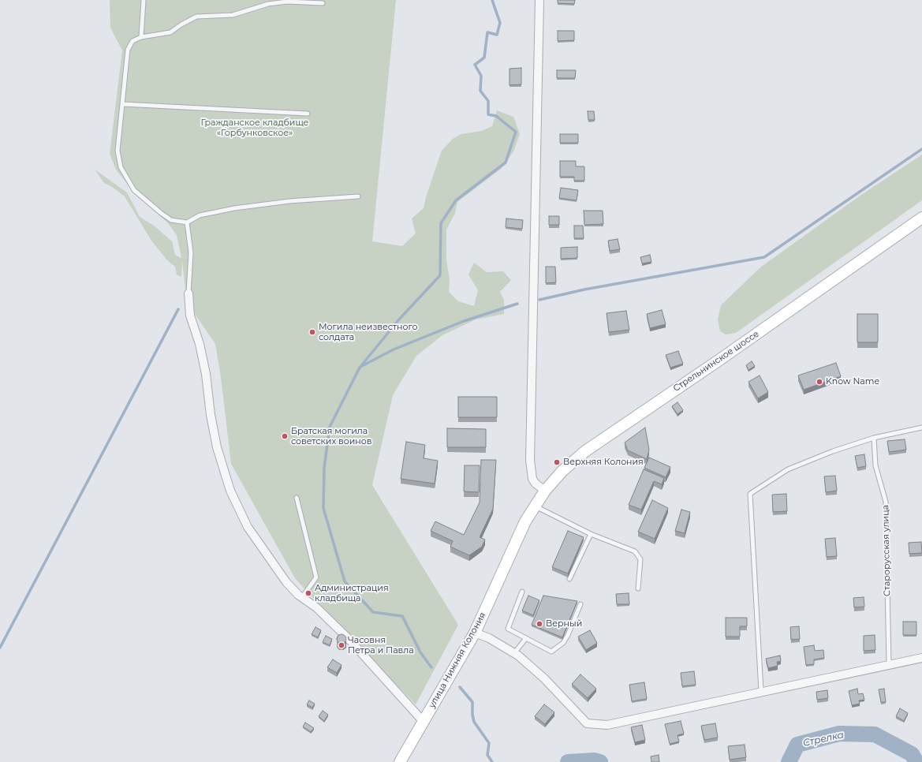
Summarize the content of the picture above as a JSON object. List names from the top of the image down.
{
  "streets": {
    "main road": ["Стрельнинское шоссе", "улица Нижняя Колония"],
    "lane": ["Старорусская улица"]
  },
  "crossings": [
    ["Стрельнинское шоссе", "улица Нижняя Колония"]
  ],
  "water": ["Стрелка"],
  "parks": ["Гражданское кладбище «Горбунковское»"],
  "places": [
    "Могила неизвестного солдата",
    "Know Name",
    "Братская могила советских воинов",
    "Верхняя Колония",
    "Администрация кладбища",
    "Верный",
    "Часовня Петра и Павла"
  ]
}
